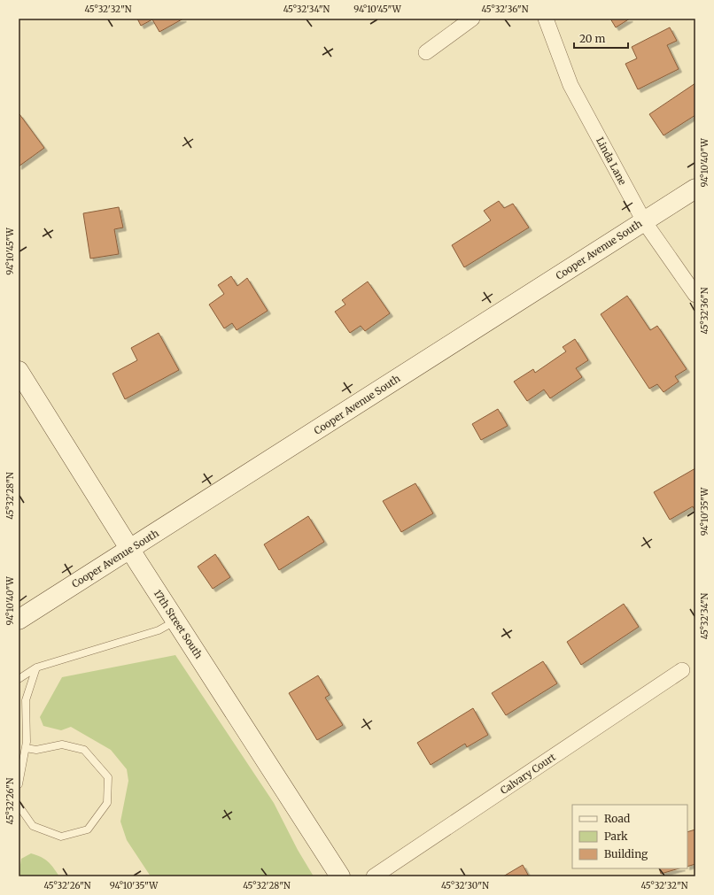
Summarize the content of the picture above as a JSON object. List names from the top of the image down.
{
  "streets": {
    "street": [
      "Linda Lane",
      "Cooper Avenue South",
      "17th Street South",
      "Calvary Court"
    ]
  },
  "crossings": [
    ["Linda Lane", "Cooper Avenue South"],
    ["Cooper Avenue South", "17th Street South"]
  ],
  "legend": ["Road", "Park", "Building"],
  "scale_bar": "20 m",
  "coordinates": [
    "45°32'32\"N",
    "45°32'34\"N",
    "94°10'45\"W",
    "45°32'36\"N",
    "94°10'40\"W",
    "45°32'28\"N",
    "94°10'35\"W",
    "45°32'26\"N",
    "45°32'30\"N"
  ]
}
